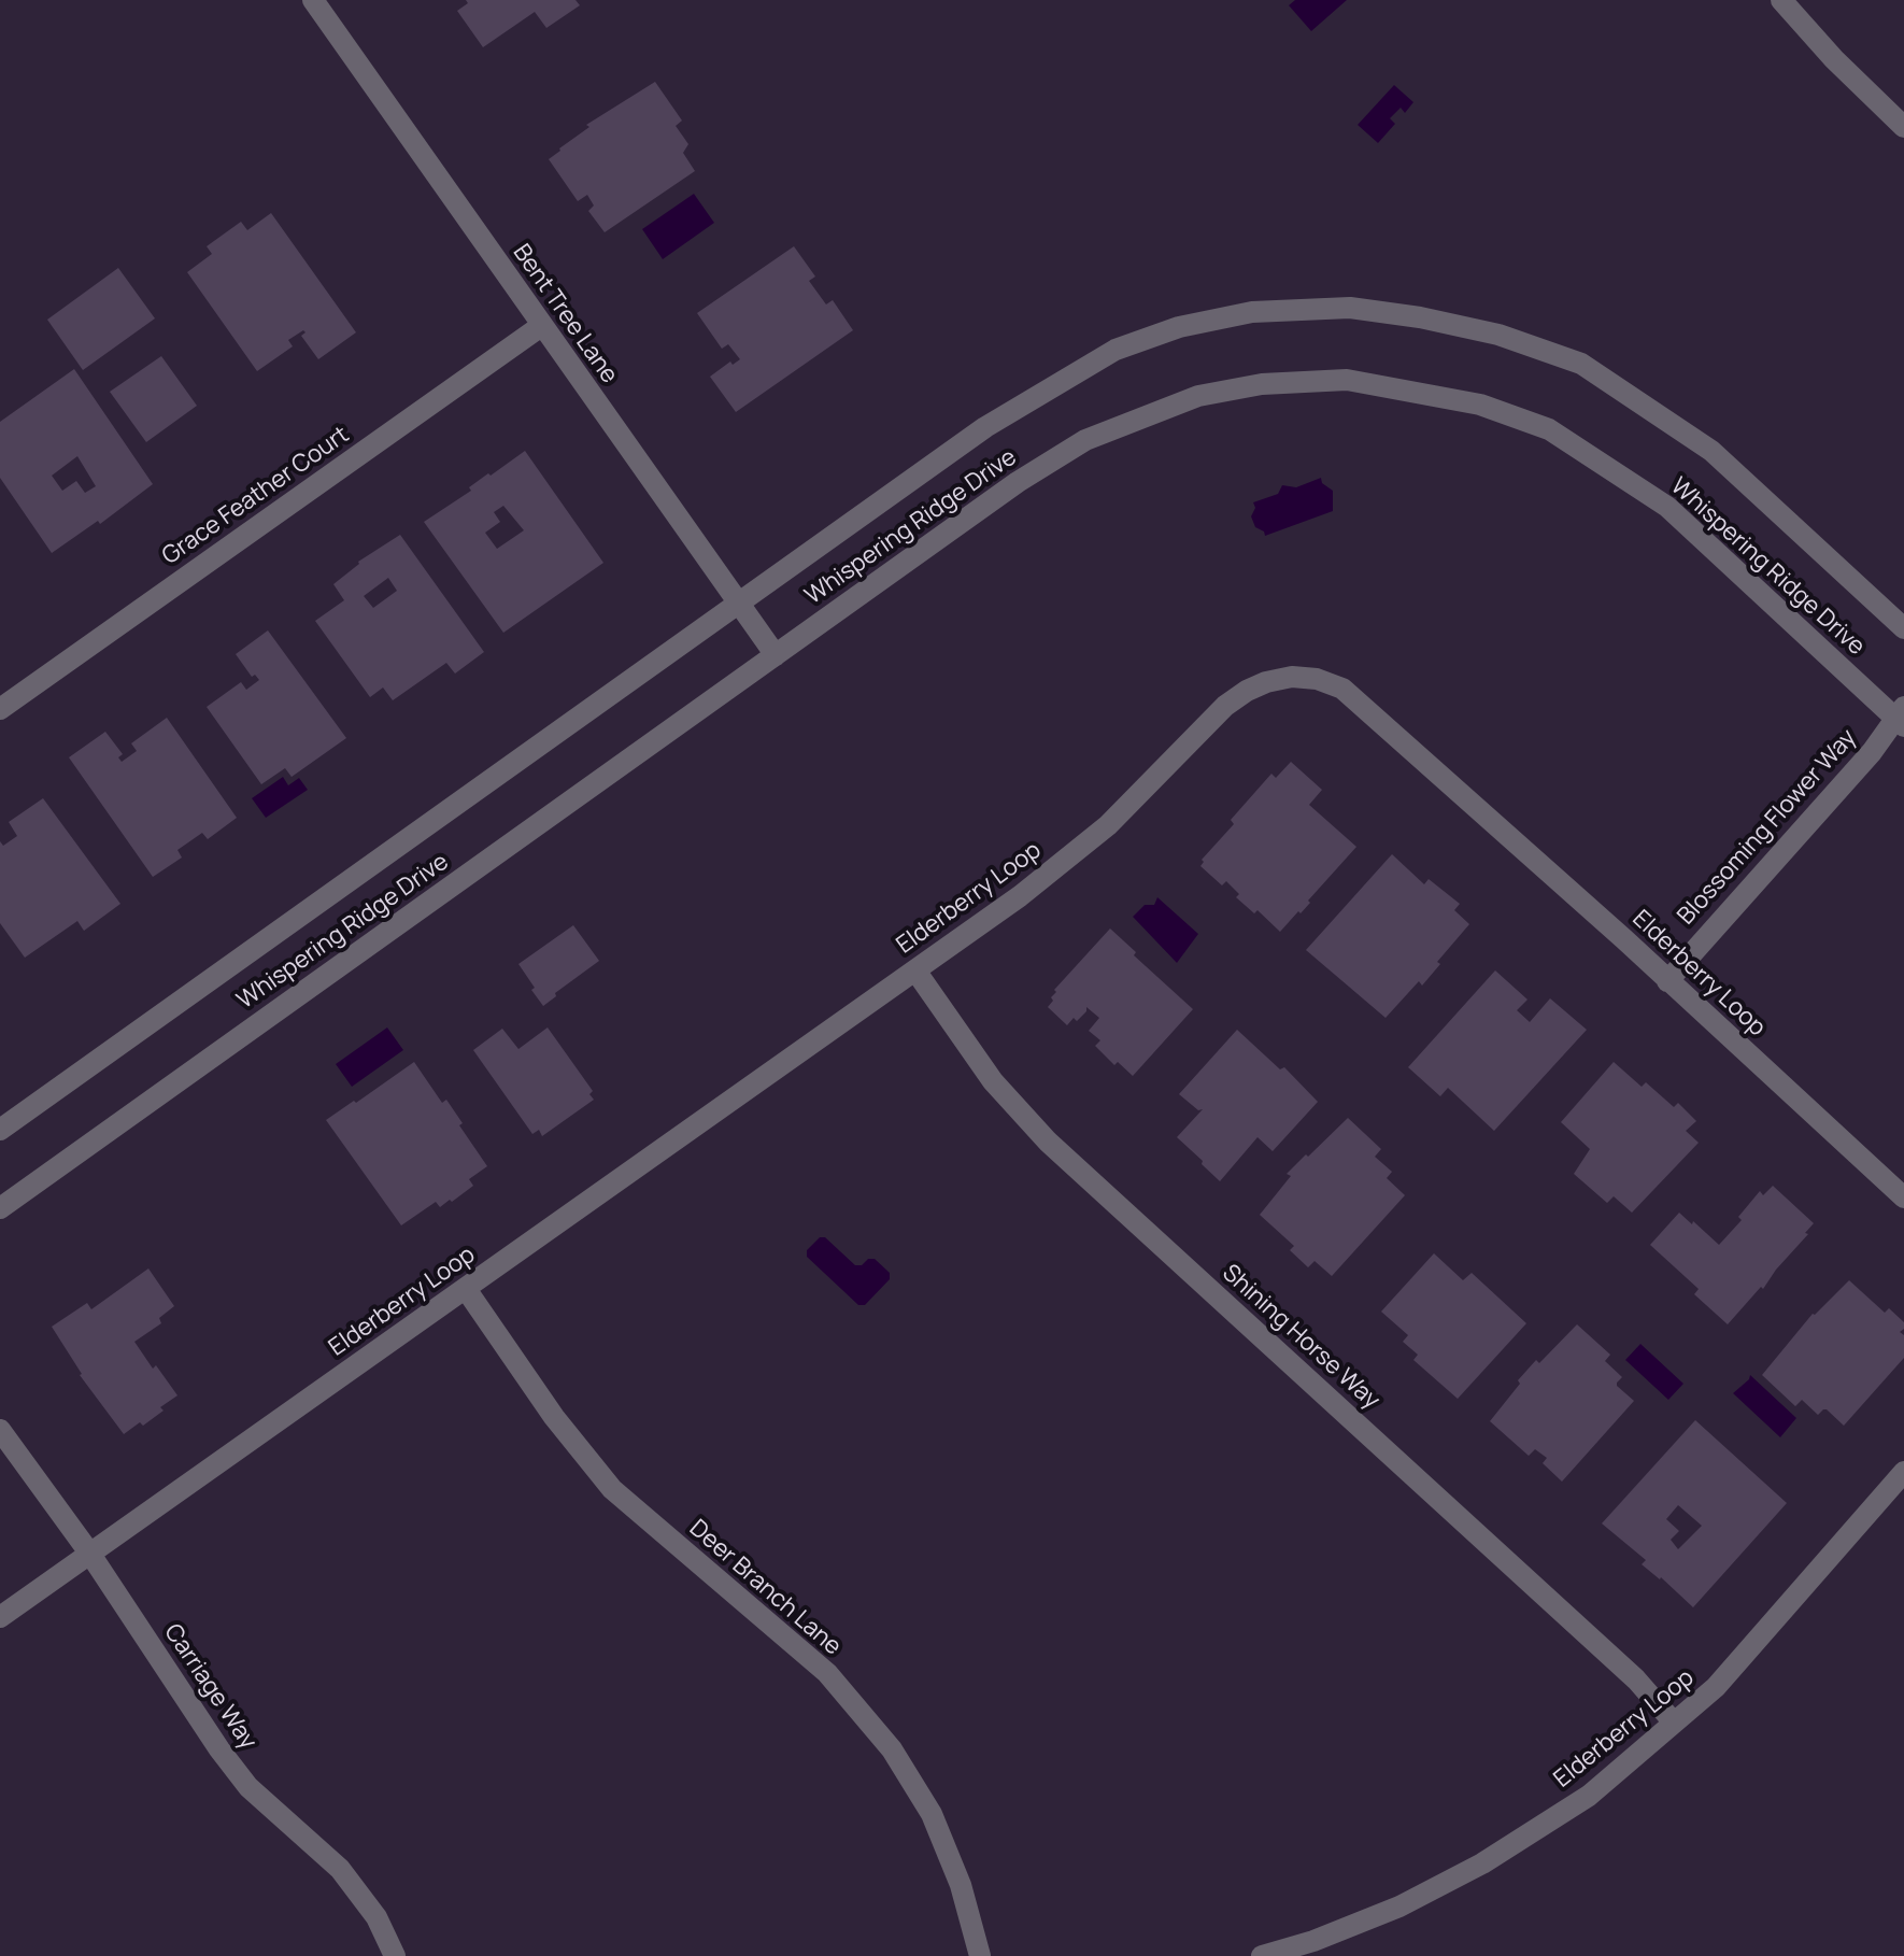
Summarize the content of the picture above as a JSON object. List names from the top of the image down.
{
  "streets": {
    "street": [
      "Bent Tree Lane",
      "Grace Feather Court",
      "Whispering Ridge Drive",
      "Blossoming Flower Way",
      "Elderberry Loop",
      "Shining Horse Way",
      "Deer Branch Lane",
      "Carriage Way"
    ]
  },
  "crossings": [
    ["Bent Tree Lane", "Grace Feather Court"],
    ["Bent Tree Lane", "Whispering Ridge Drive"],
    ["Whispering Ridge Drive", "Blossoming Flower Way"],
    ["Blossoming Flower Way", "Elderberry Loop"],
    ["Elderberry Loop", "Shining Horse Way"],
    ["Elderberry Loop", "Deer Branch Lane"],
    ["Elderberry Loop", "Carriage Way"]
  ]
}
